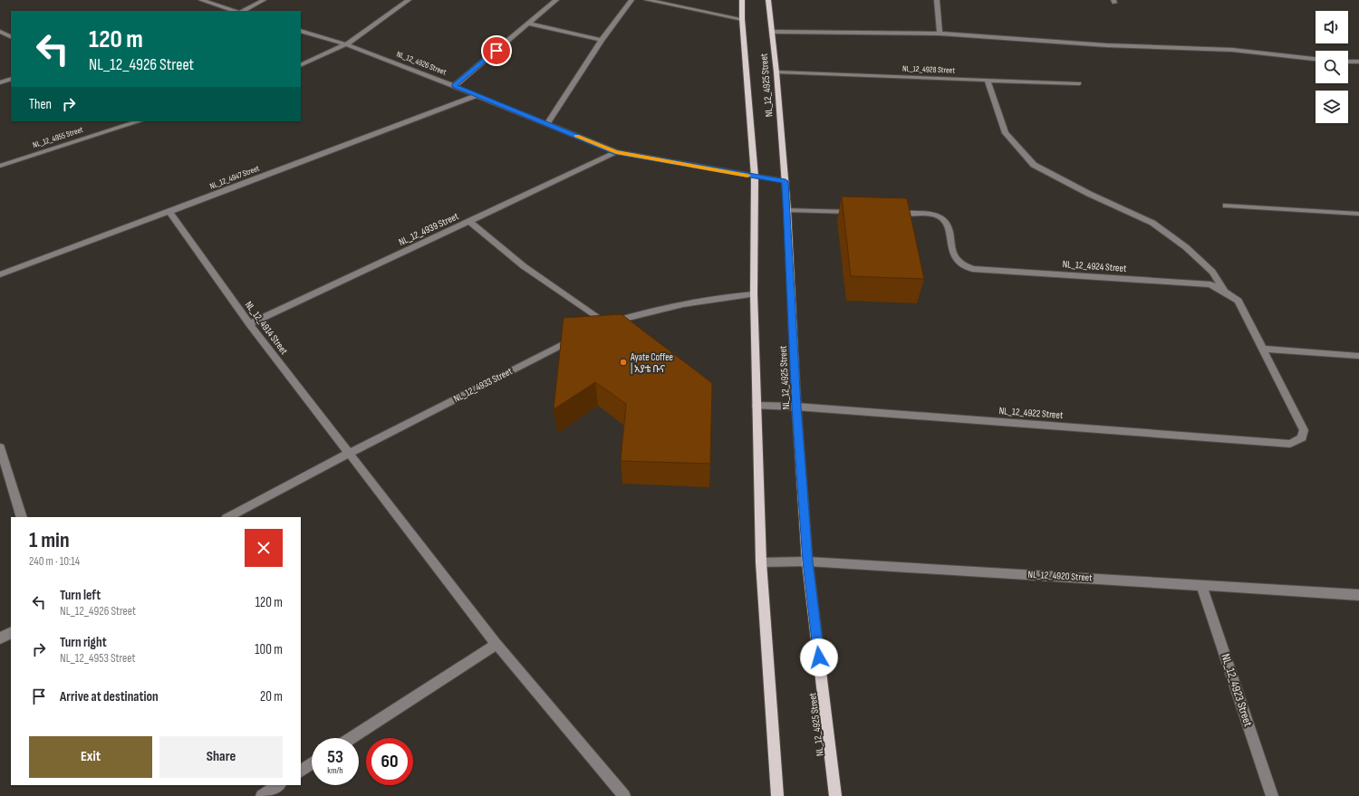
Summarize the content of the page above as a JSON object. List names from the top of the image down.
{
  "streets": {
    "main road": ["NL_12_4925 Street"],
    "street": [
      "NL_12_4926 Street",
      "NL_12_4928 Street",
      "NL_12_4955 Street",
      "NL_12_4947 Street",
      "NL_12_4939 Street",
      "NL_12_4924 Street",
      "NL_12_4914 Street",
      "NL_12_4933 Street",
      "NL_12_4922 Street",
      "NL_12_4920 Street",
      "NL_12_4923 Street"
    ]
  },
  "crossings": [
    ["NL_12_4926 Street", "NL_12_4925 Street"],
    ["NL_12_4926 Street", "NL_12_4947 Street"],
    ["NL_12_4926 Street", "NL_12_4939 Street"],
    ["NL_12_4928 Street", "NL_12_4925 Street"],
    ["NL_12_4925 Street", "NL_12_4922 Street"],
    ["NL_12_4925 Street", "NL_12_4920 Street"],
    ["NL_12_4947 Street", "NL_12_4914 Street"],
    ["NL_12_4939 Street", "NL_12_4914 Street"],
    ["NL_12_4914 Street", "NL_12_4933 Street"],
    ["NL_12_4920 Street", "NL_12_4923 Street"]
  ],
  "places": ["Ayate Coffee | አያቴ ቡና"],
  "page": {
    "turn": ["120 m", "NL_12_4926 Street"],
    "then": "Then",
    "heading": ["1 min", "240 m · 10:14"],
    "list": [
      {
        "name": "Turn left",
        "note": "NL_12_4926 Street",
        "value": "120 m"
      },
      {
        "name": "Turn right",
        "note": "NL_12_4953 Street",
        "value": "100 m"
      },
      {
        "name": "Arrive at destination",
        "value": "20 m"
      }
    ],
    "buttons": ["Exit", "Share"],
    "speed": "53 km/h",
    "limit": "60"
  }
}
